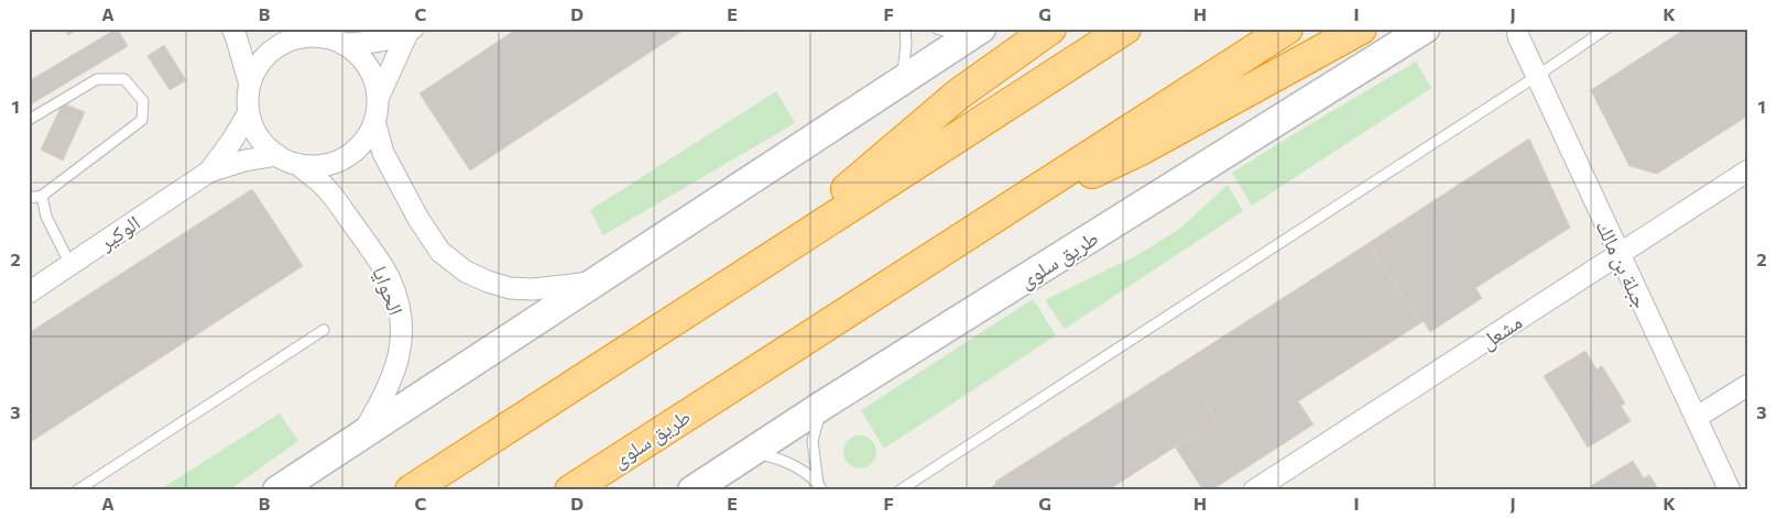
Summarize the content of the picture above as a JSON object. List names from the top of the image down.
{
  "streets": {
    "highway": ["طريق سلوى"],
    "street": [
      "الوكير",
      "جبلة بن مالك",
      "الحوايا",
      "مشعل"
    ]
  },
  "crossings": [
    ["الوكير", "الحوايا"],
    ["جبلة بن مالك", "مشعل"]
  ],
  "grid": {
    "columns": [
      "A",
      "B",
      "C",
      "D",
      "E",
      "F",
      "G",
      "H",
      "I",
      "J",
      "K"
    ],
    "rows": ["1", "2", "3"]
  }
}
